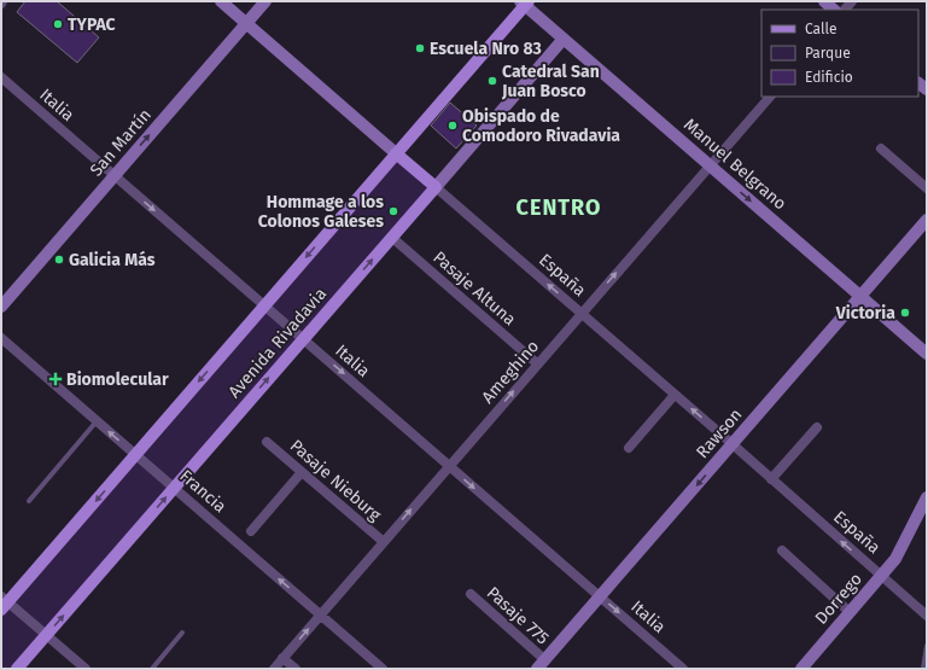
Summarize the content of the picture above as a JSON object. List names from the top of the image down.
{
  "streets": {
    "main road": ["España", "Avenida Rivadavia"],
    "street": [
      "Italia",
      "San Martín",
      "Manuel Belgrano",
      "Pasaje Altuna",
      "Ameghino",
      "Rawson",
      "Pasaje Nieburg",
      "Francia",
      "Dorrego",
      "Pasaje 775"
    ]
  },
  "crossings": [
    ["Italia", "San Martín"],
    ["Italia", "Avenida Rivadavia"],
    ["Italia", "Ameghino"],
    ["Italia", "Rawson"],
    ["San Martín", "España"],
    ["Manuel Belgrano", "Avenida Rivadavia"],
    ["Manuel Belgrano", "Ameghino"],
    ["Manuel Belgrano", "Rawson"],
    ["España", "Avenida Rivadavia"],
    ["España", "Ameghino"],
    ["España", "Rawson"],
    ["España", "Dorrego"],
    ["Pasaje Altuna", "Avenida Rivadavia"],
    ["Pasaje Altuna", "Ameghino"],
    ["Avenida Rivadavia", "Francia"],
    ["Ameghino", "Pasaje Nieburg"],
    ["Ameghino", "Francia"],
    ["Rawson", "Pasaje 775"]
  ],
  "one_way": [
    "Italia",
    "San Martín",
    "Manuel Belgrano",
    "España",
    "Ameghino",
    "Francia"
  ],
  "districts": ["CENTRO"],
  "places": {
    "other": [
      "TYPAC",
      "Escuela Nro 83",
      "Catedral San Juan Bosco",
      "Obispado de Comodoro Rivadavia",
      "Hommage a los Colonos Galeses",
      "Galicia Más",
      "Victoria"
    ],
    "health": ["Biomolecular"]
  },
  "legend": ["Calle", "Parque", "Edificio"]
}
